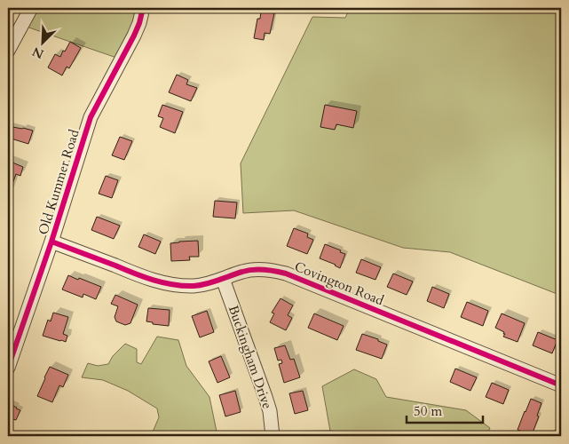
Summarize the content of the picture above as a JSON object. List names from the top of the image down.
{
  "streets": {
    "street": ["Old Kummer Road", "Covington Road", "Buckingham Drive"]
  },
  "crossings": [
    ["Old Kummer Road", "Covington Road"],
    ["Covington Road", "Buckingham Drive"]
  ],
  "scale_bar": "50 m",
  "north": "bottom left"
}
